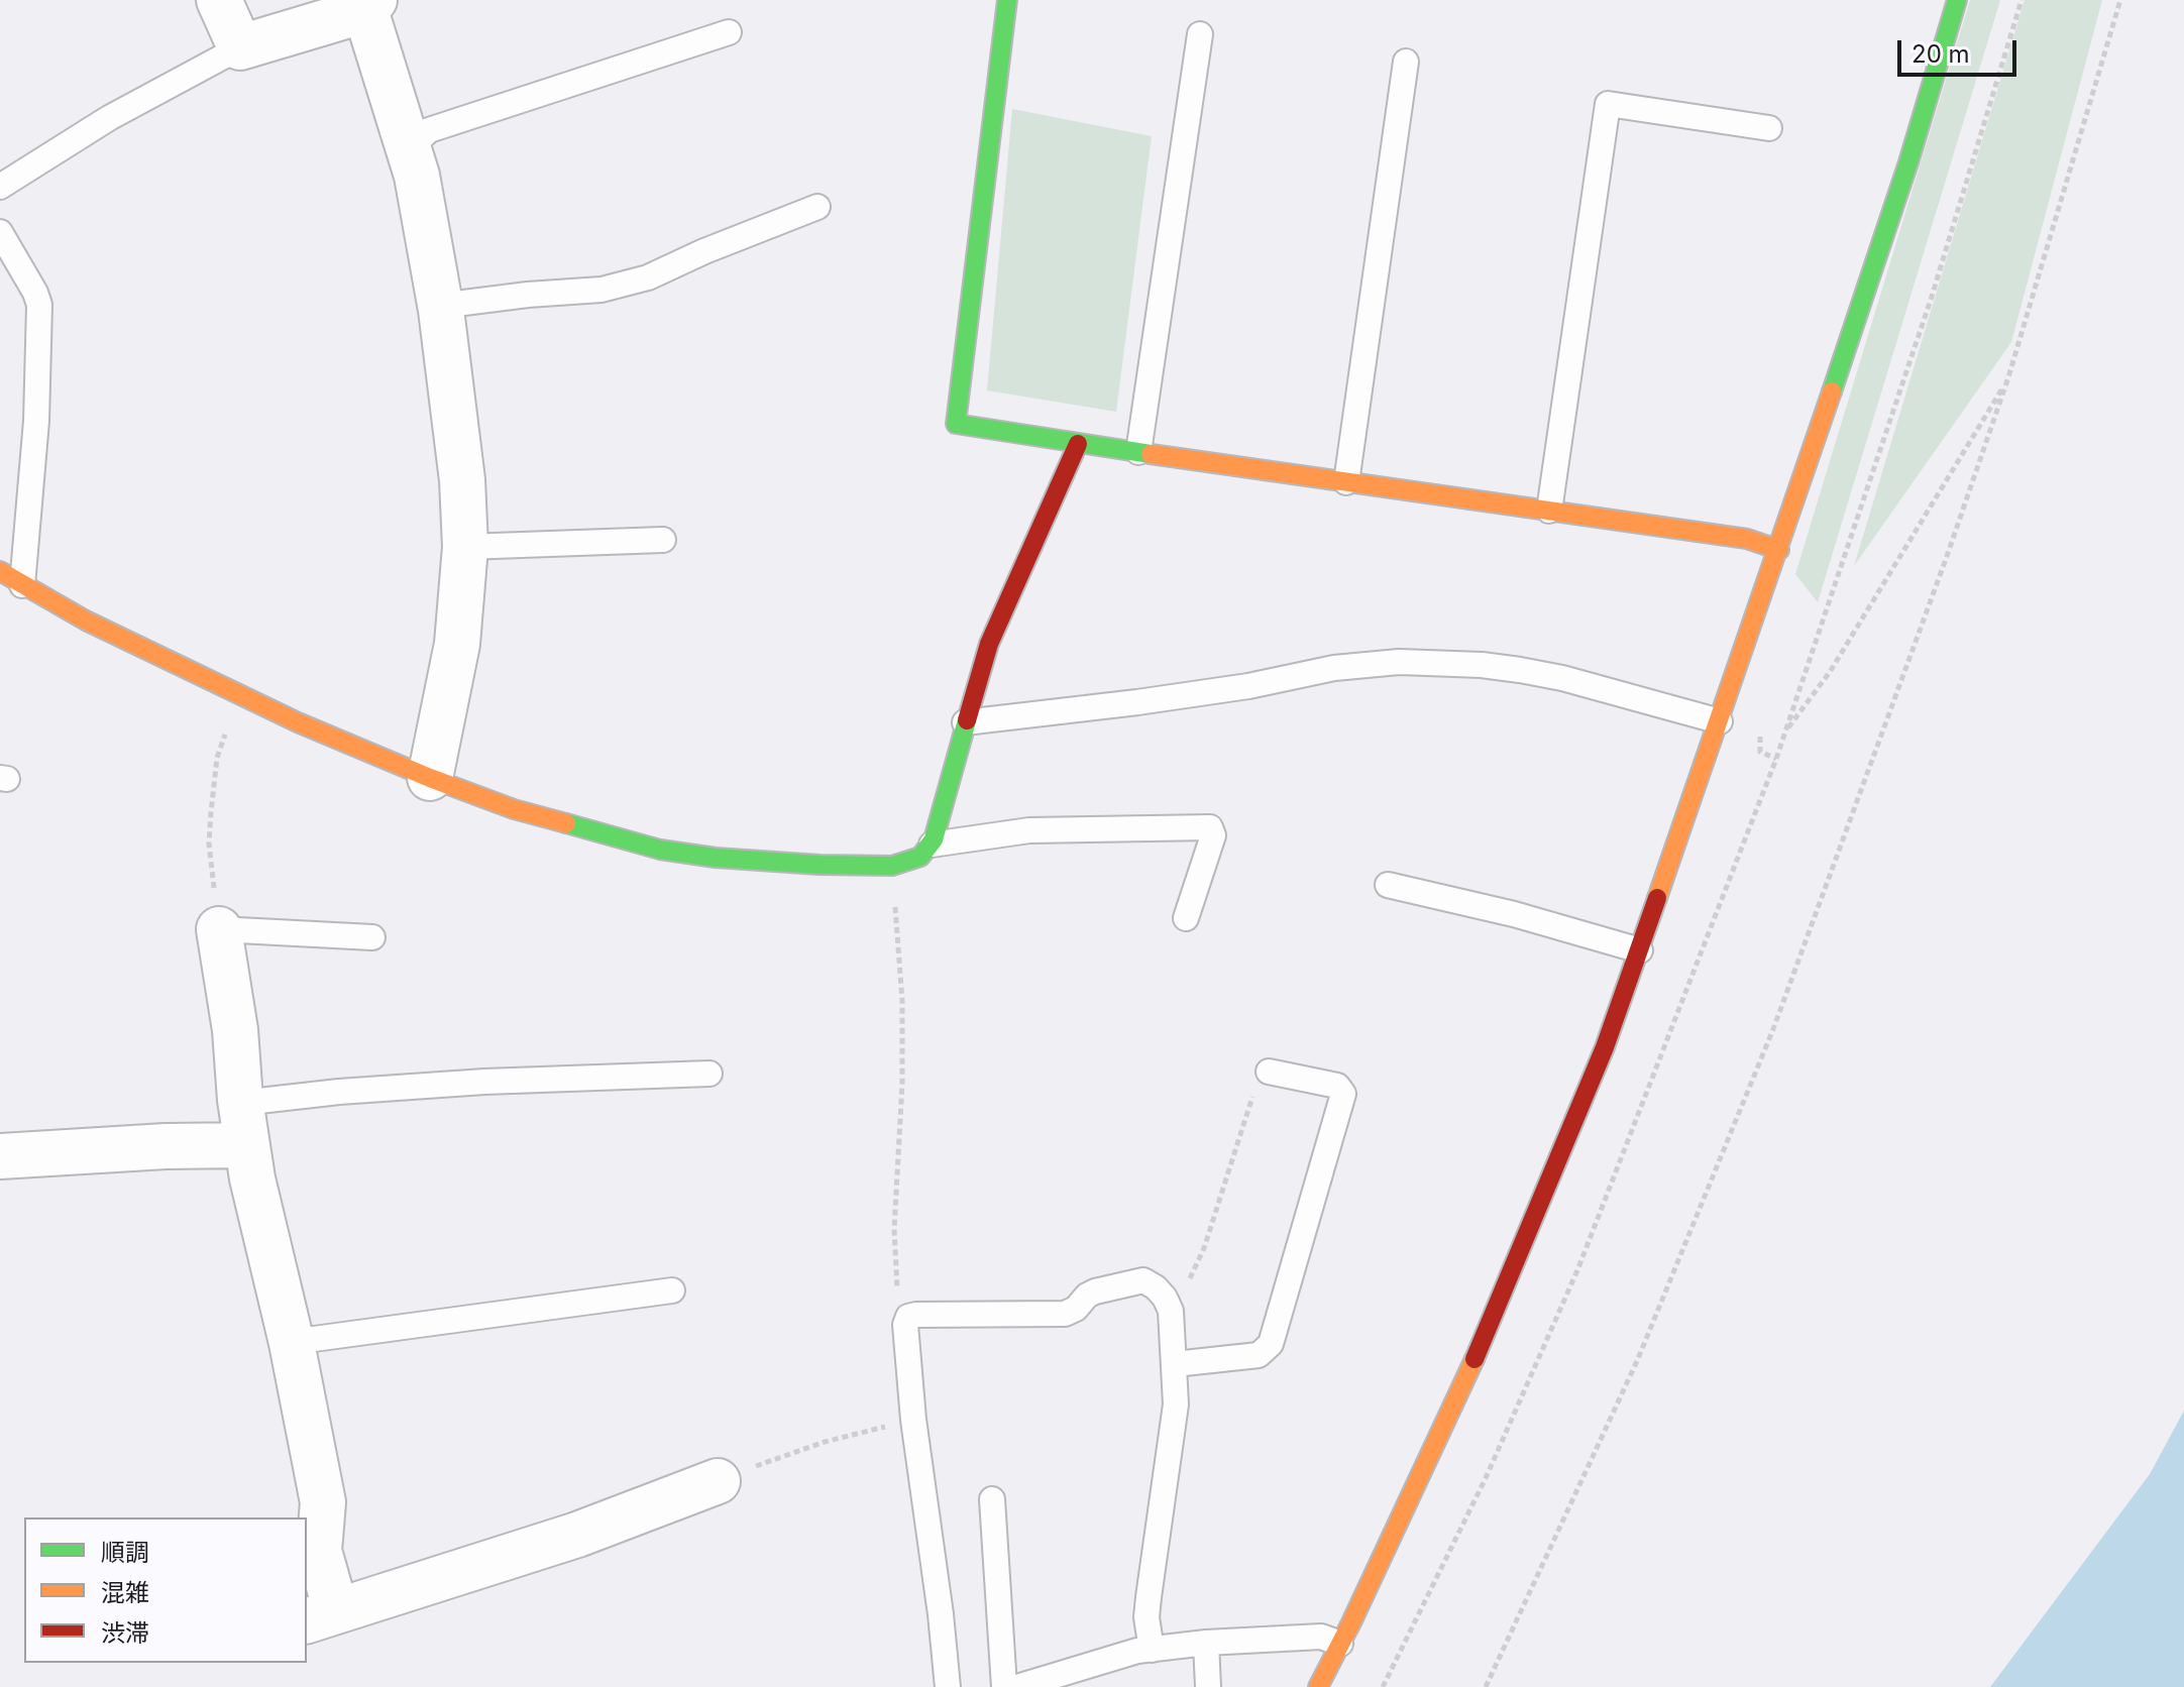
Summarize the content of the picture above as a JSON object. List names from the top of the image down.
{
  "legend": ["順調", "混雑", "渋滞"],
  "scale_bar": "20 m"
}
